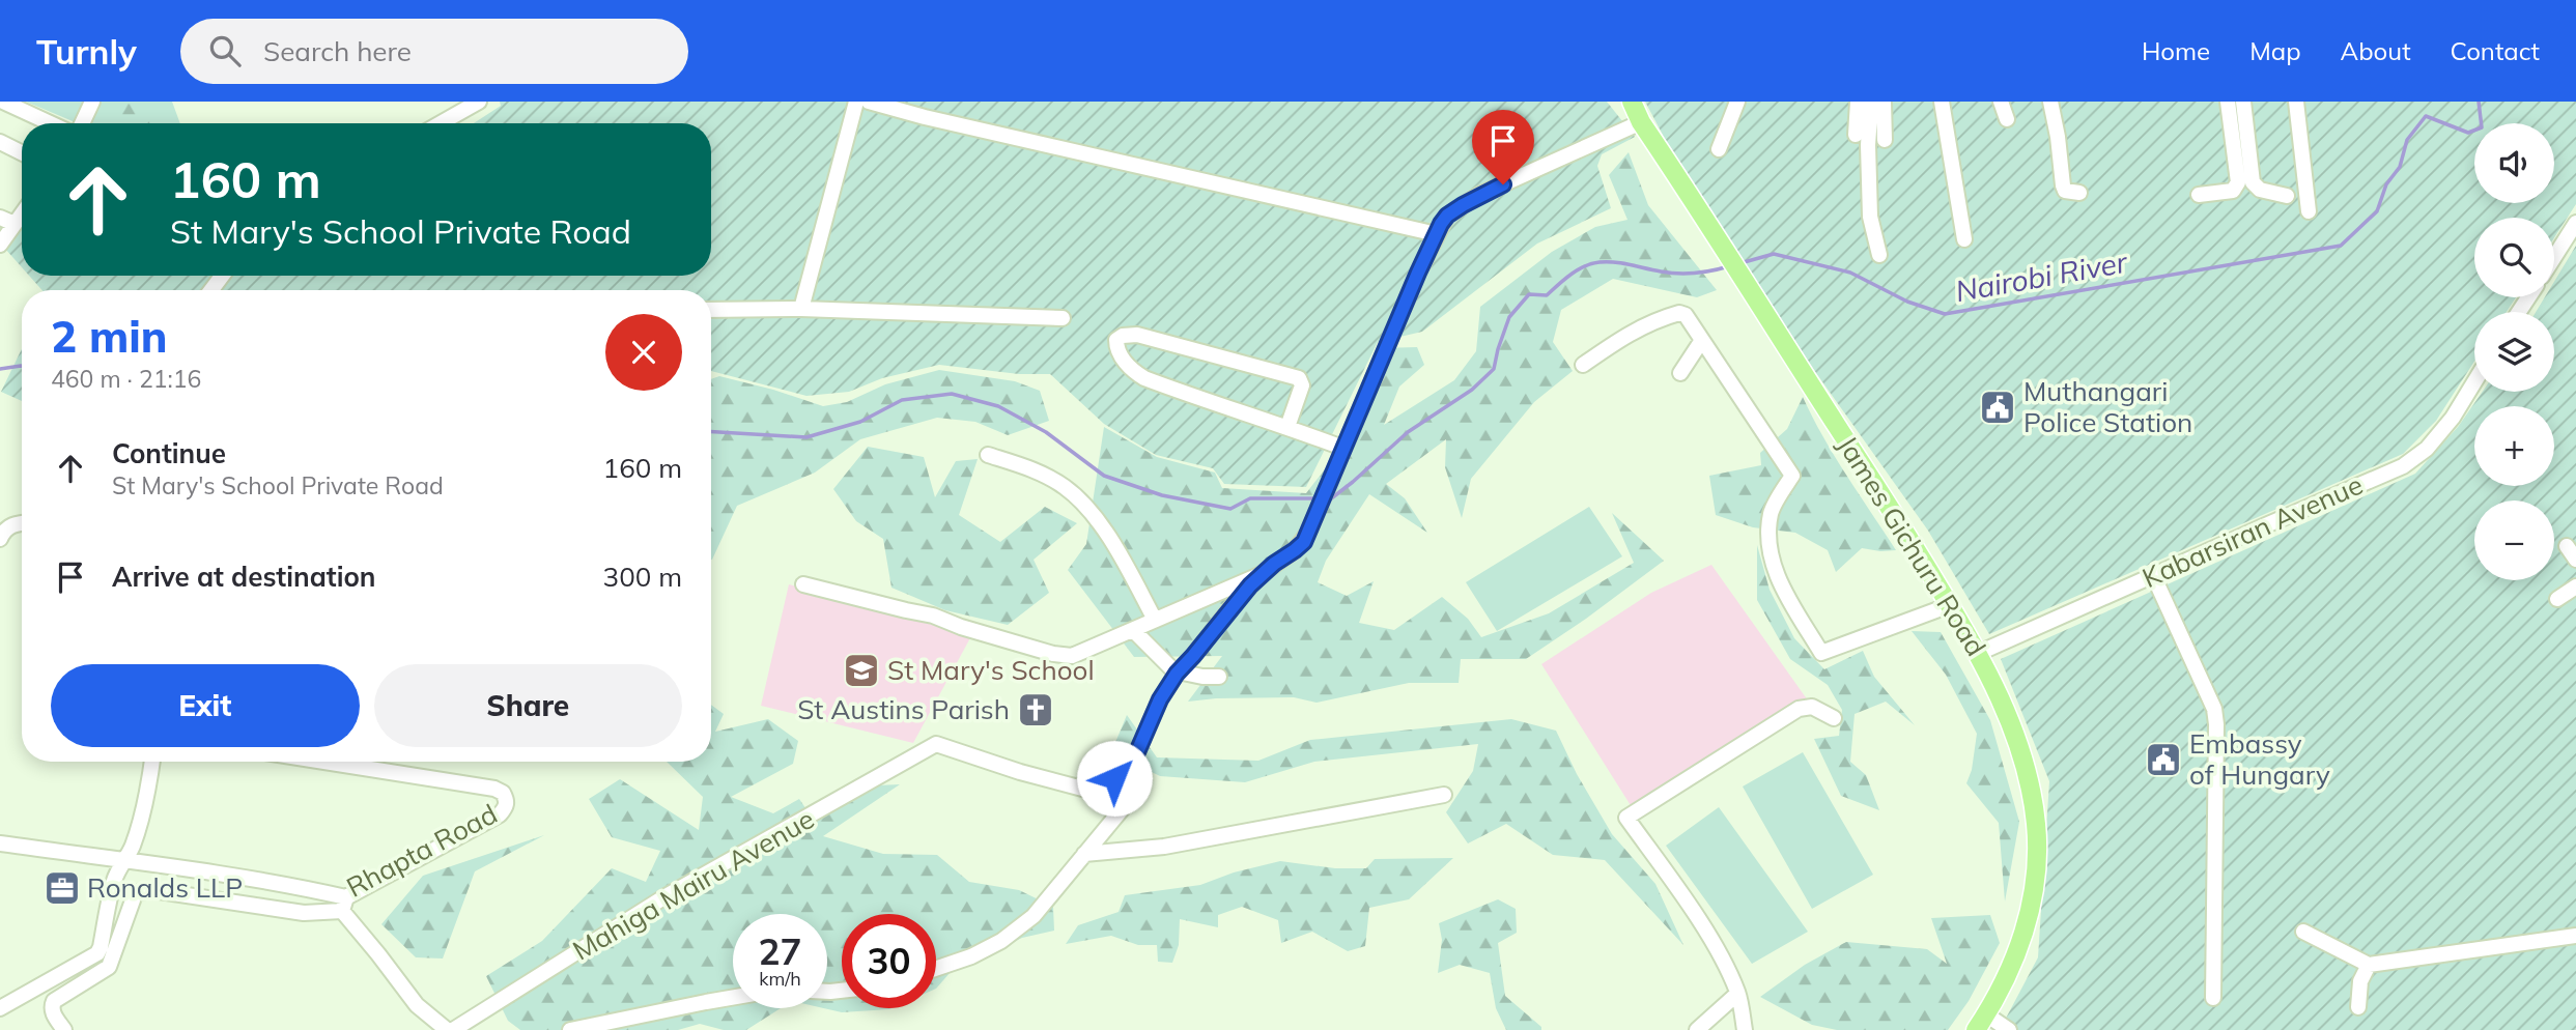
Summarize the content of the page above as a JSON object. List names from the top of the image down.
{
  "streets": {
    "main road": ["James Gichuru Road"],
    "street": ["Kabarsiran Avenue", "Rhapta Road", "Mahiga Mairu Avenue"]
  },
  "crossings": [
    ["Kabarsiran Avenue", "James Gichuru Road"]
  ],
  "water": ["Nairobi River"],
  "places": {
    "public building": ["Muthangari Police Station", "Embassy of Hungary"],
    "school or university": ["St Mary's School"],
    "church": ["St Austins Parish"],
    "office": ["Ronalds LLP"]
  },
  "page": {
    "header": "Turnly",
    "search": "Search here",
    "nav": [
      "Home",
      "Map",
      "About",
      "Contact"
    ],
    "map_buttons": ["+", "−"],
    "turn": ["160 m", "St Mary's School Private Road"],
    "heading": ["2 min", "460 m · 21:16"],
    "list": [
      {
        "name": "Continue",
        "note": "St Mary's School Private Road",
        "value": "160 m"
      },
      {
        "name": "Arrive at destination",
        "value": "300 m"
      }
    ],
    "buttons": ["Exit", "Share"],
    "speed": "27 km/h",
    "limit": "30"
  }
}
